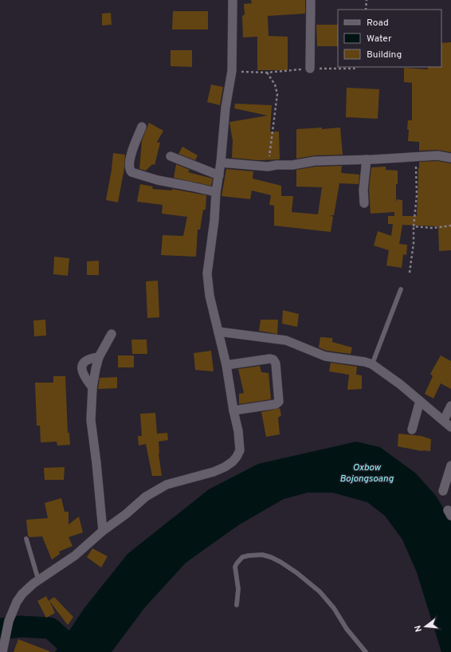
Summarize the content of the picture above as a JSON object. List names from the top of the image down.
{
  "water": ["Oxbow Bojongsoang"],
  "legend": ["Road", "Water", "Building"],
  "north": "left"
}
